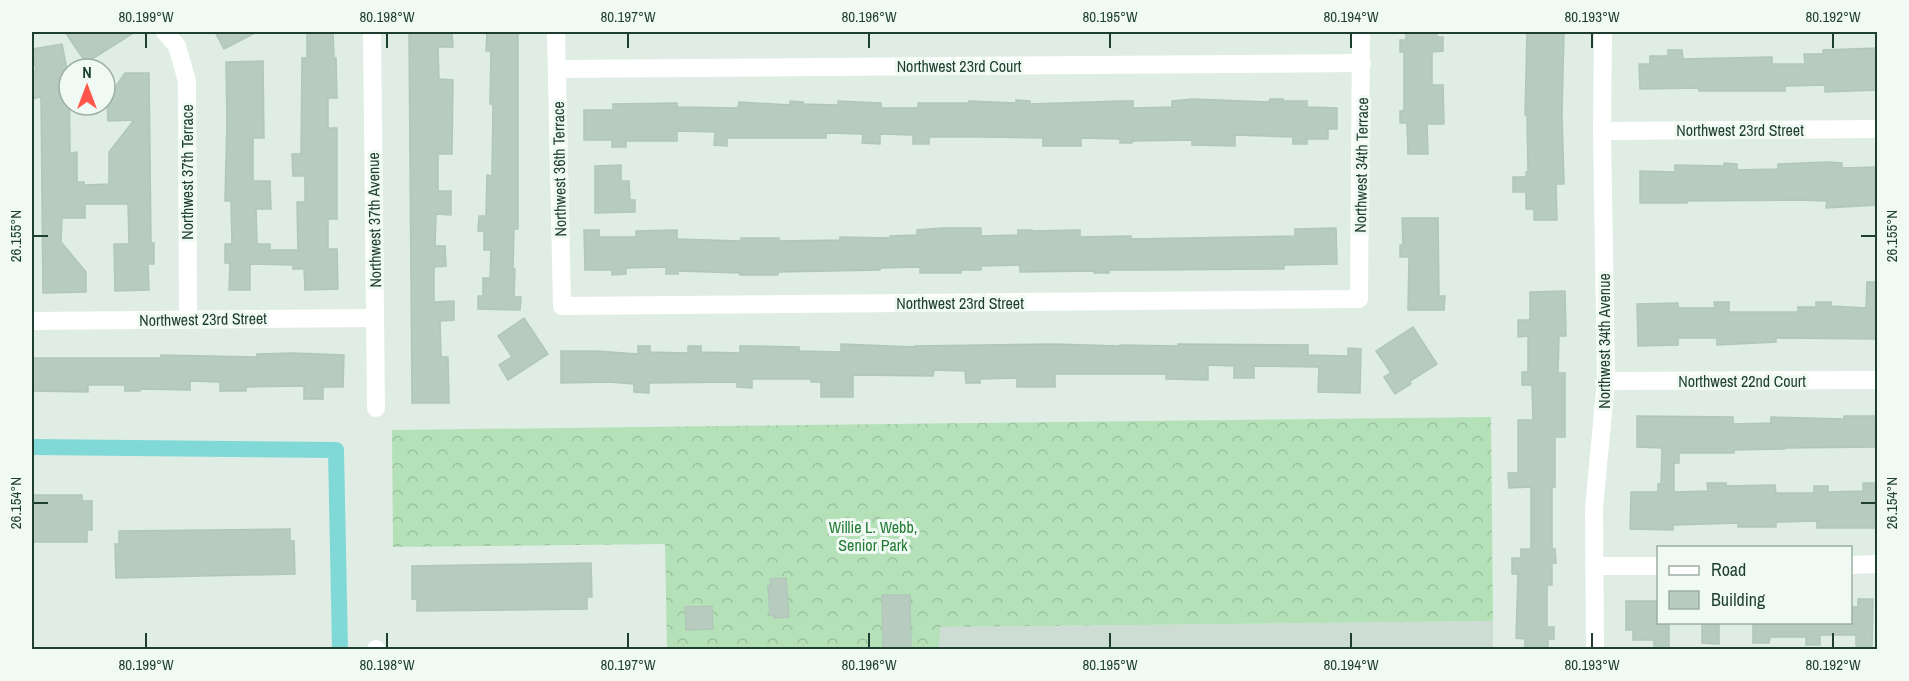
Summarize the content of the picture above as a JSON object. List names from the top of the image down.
{
  "streets": {
    "street": [
      "Northwest 23rd Court",
      "Northwest 23rd Street",
      "Northwest 34th Terrace",
      "Northwest 36th Terrace",
      "Northwest 37th Terrace",
      "Northwest 37th Avenue",
      "Northwest 34th Avenue",
      "Northwest 22nd Court"
    ]
  },
  "crossings": [
    ["Northwest 23rd Court", "Northwest 34th Terrace"],
    ["Northwest 23rd Court", "Northwest 36th Terrace"],
    ["Northwest 23rd Street", "Northwest 34th Terrace"],
    ["Northwest 23rd Street", "Northwest 36th Terrace"],
    ["Northwest 23rd Street", "Northwest 37th Terrace"],
    ["Northwest 23rd Street", "Northwest 37th Avenue"],
    ["Northwest 23rd Street", "Northwest 34th Avenue"],
    ["Northwest 34th Avenue", "Northwest 22nd Court"]
  ],
  "parks": ["Willie L. Webb, Senior Park"],
  "legend": ["Road", "Building"],
  "north": "top",
  "coordinates": [
    "80.199°W",
    "80.198°W",
    "80.197°W",
    "80.196°W",
    "80.195°W",
    "80.194°W",
    "80.193°W",
    "80.192°W",
    "26.155°N",
    "26.154°N"
  ]
}
